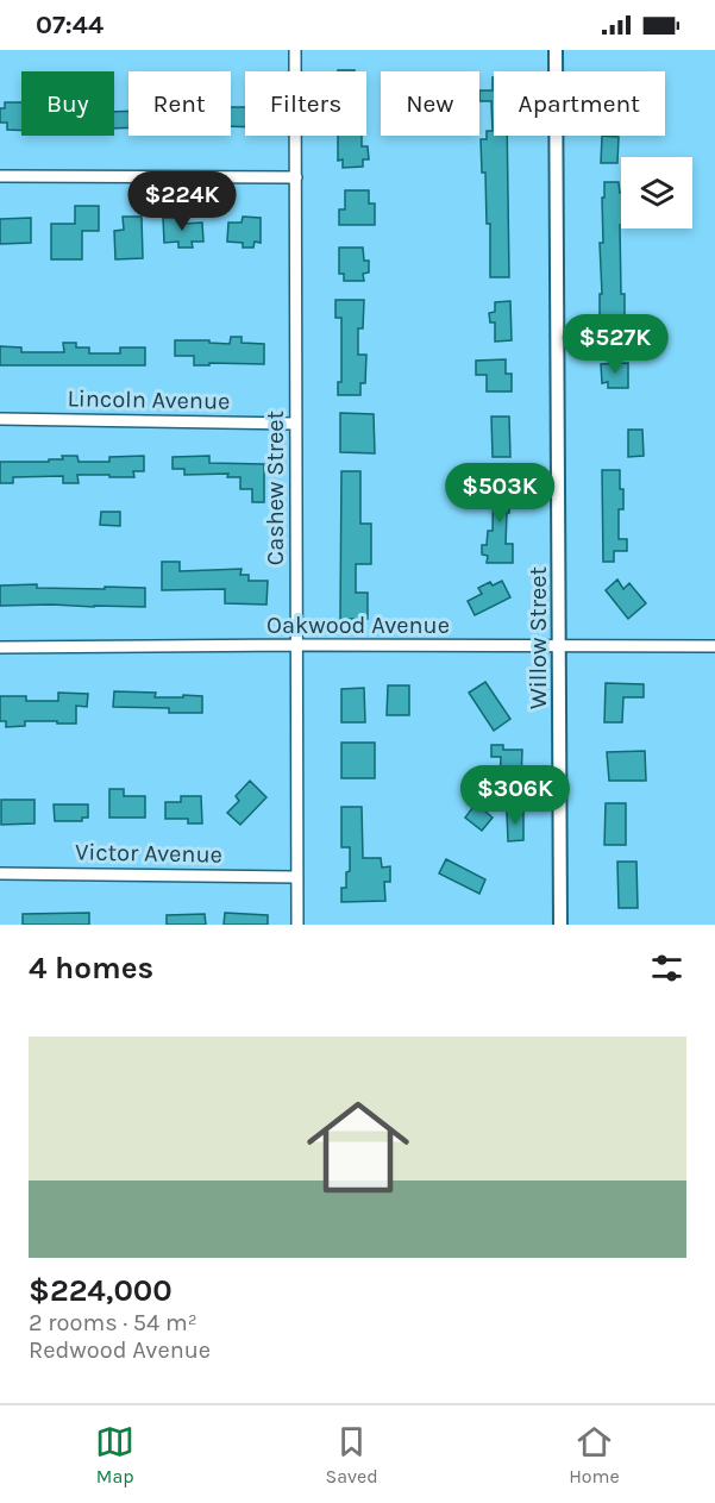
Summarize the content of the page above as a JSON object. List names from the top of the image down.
{
  "streets": {
    "street": [
      "Lincoln Avenue",
      "Cashew Street",
      "Oakwood Avenue",
      "Willow Street",
      "Victor Avenue"
    ]
  },
  "crossings": [
    ["Lincoln Avenue", "Cashew Street"],
    ["Cashew Street", "Oakwood Avenue"],
    ["Cashew Street", "Victor Avenue"],
    ["Oakwood Avenue", "Willow Street"]
  ],
  "page": {
    "status": "07:44",
    "chip": [
      "Buy",
      "Rent",
      "Filters",
      "New",
      "Apartment"
    ],
    "price": [
      "$224K",
      "$527K",
      "$503K",
      "$306K"
    ],
    "heading": "4 homes",
    "list": [
      {
        "name": "$224,000",
        "note": "2 rooms · 54 m² · Redwood Avenue"
      }
    ],
    "tabs": ["Map", "Saved", "Home"]
  }
}
